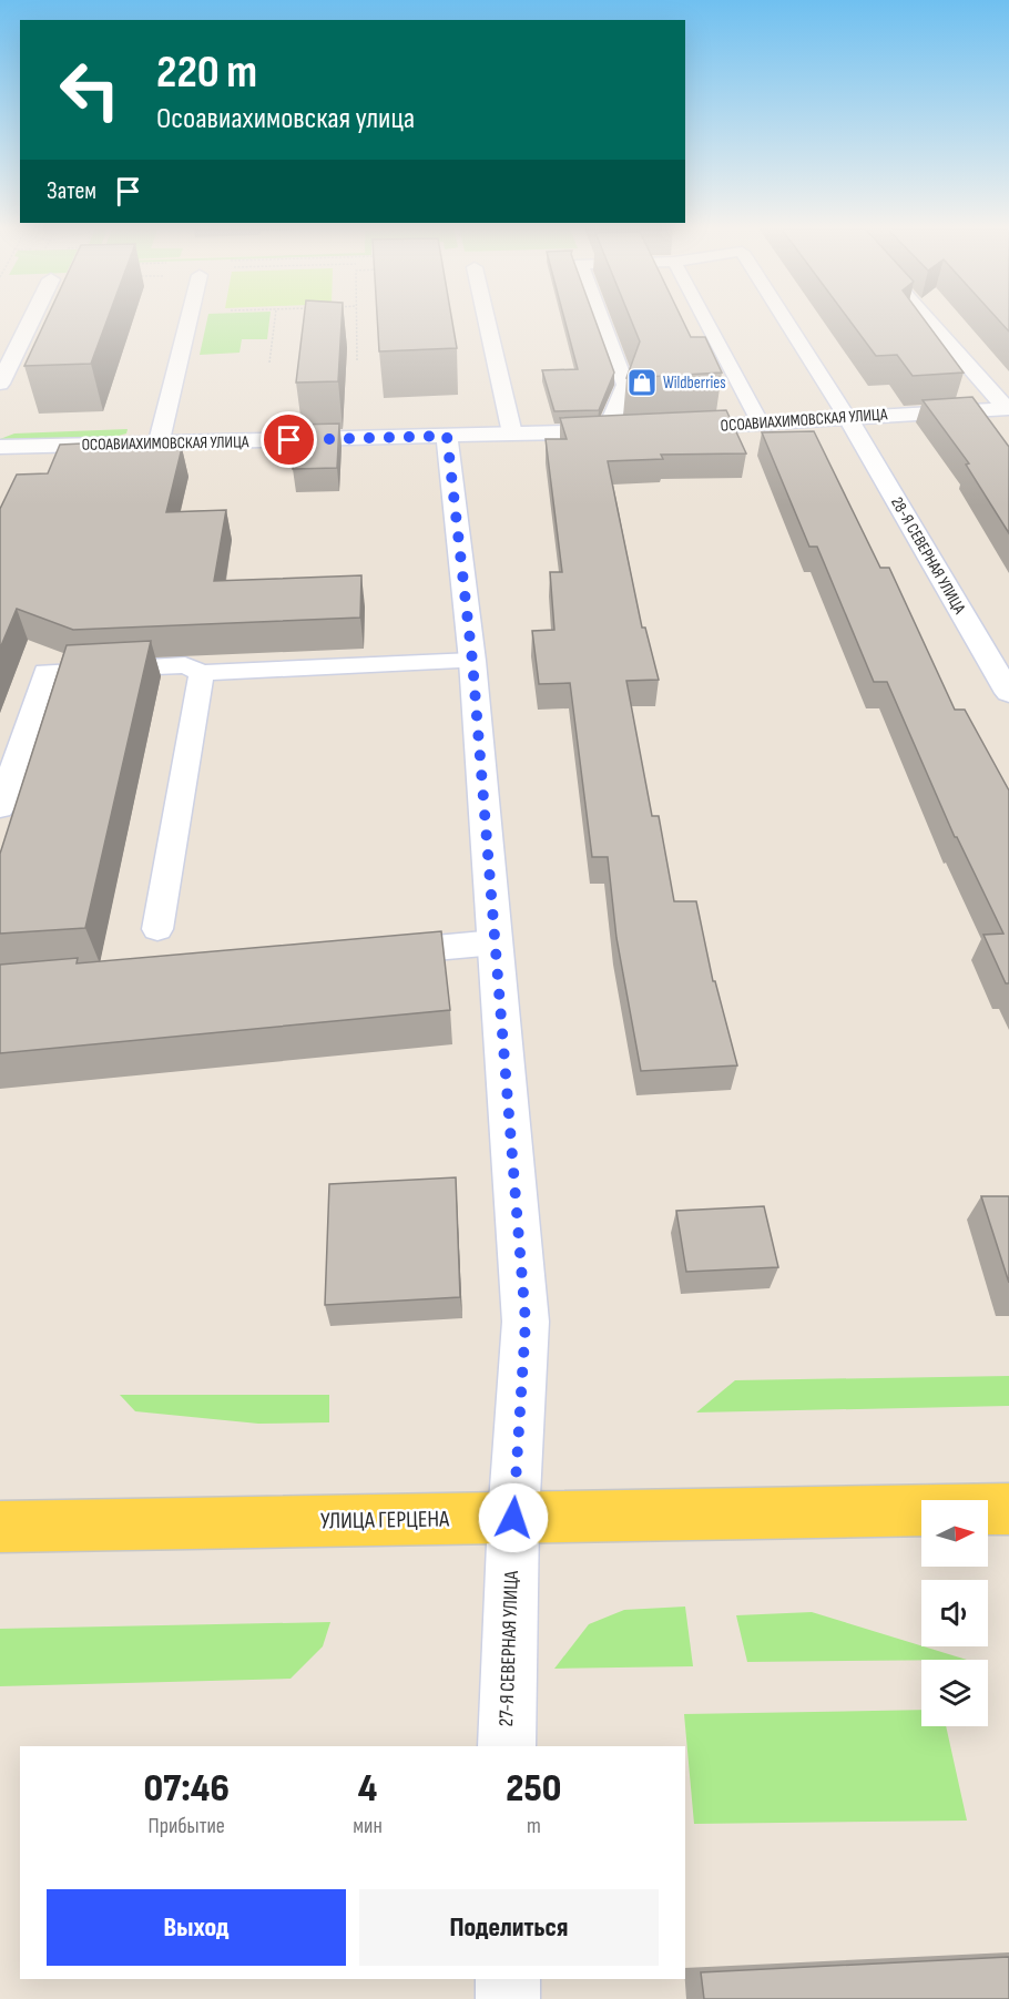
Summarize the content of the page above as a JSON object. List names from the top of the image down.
{
  "streets": {
    "main road": ["УЛИЦА ГЕРЦЕНА"],
    "street": ["ОСОАВИАХИМОВСКАЯ УЛИЦА", "28-Я СЕВЕРНАЯ УЛИЦА", "27-Я СЕВЕРНАЯ УЛИЦА"]
  },
  "crossings": [
    ["ОСОАВИАХИМОВСКАЯ УЛИЦА", "28-Я СЕВЕРНАЯ УЛИЦА"],
    ["ОСОАВИАХИМОВСКАЯ УЛИЦА", "27-Я СЕВЕРНАЯ УЛИЦА"],
    ["УЛИЦА ГЕРЦЕНА", "27-Я СЕВЕРНАЯ УЛИЦА"]
  ],
  "places": {
    "shop": ["Wildberries"]
  },
  "north": "right",
  "page": {
    "turn": ["220 m", "Осоавиахимовская улица"],
    "then": "Затем",
    "eta": [
      "07:46",
      "Прибытие",
      "4",
      "мин",
      "250",
      "m"
    ],
    "buttons": ["Выход", "Поделиться"]
  }
}
